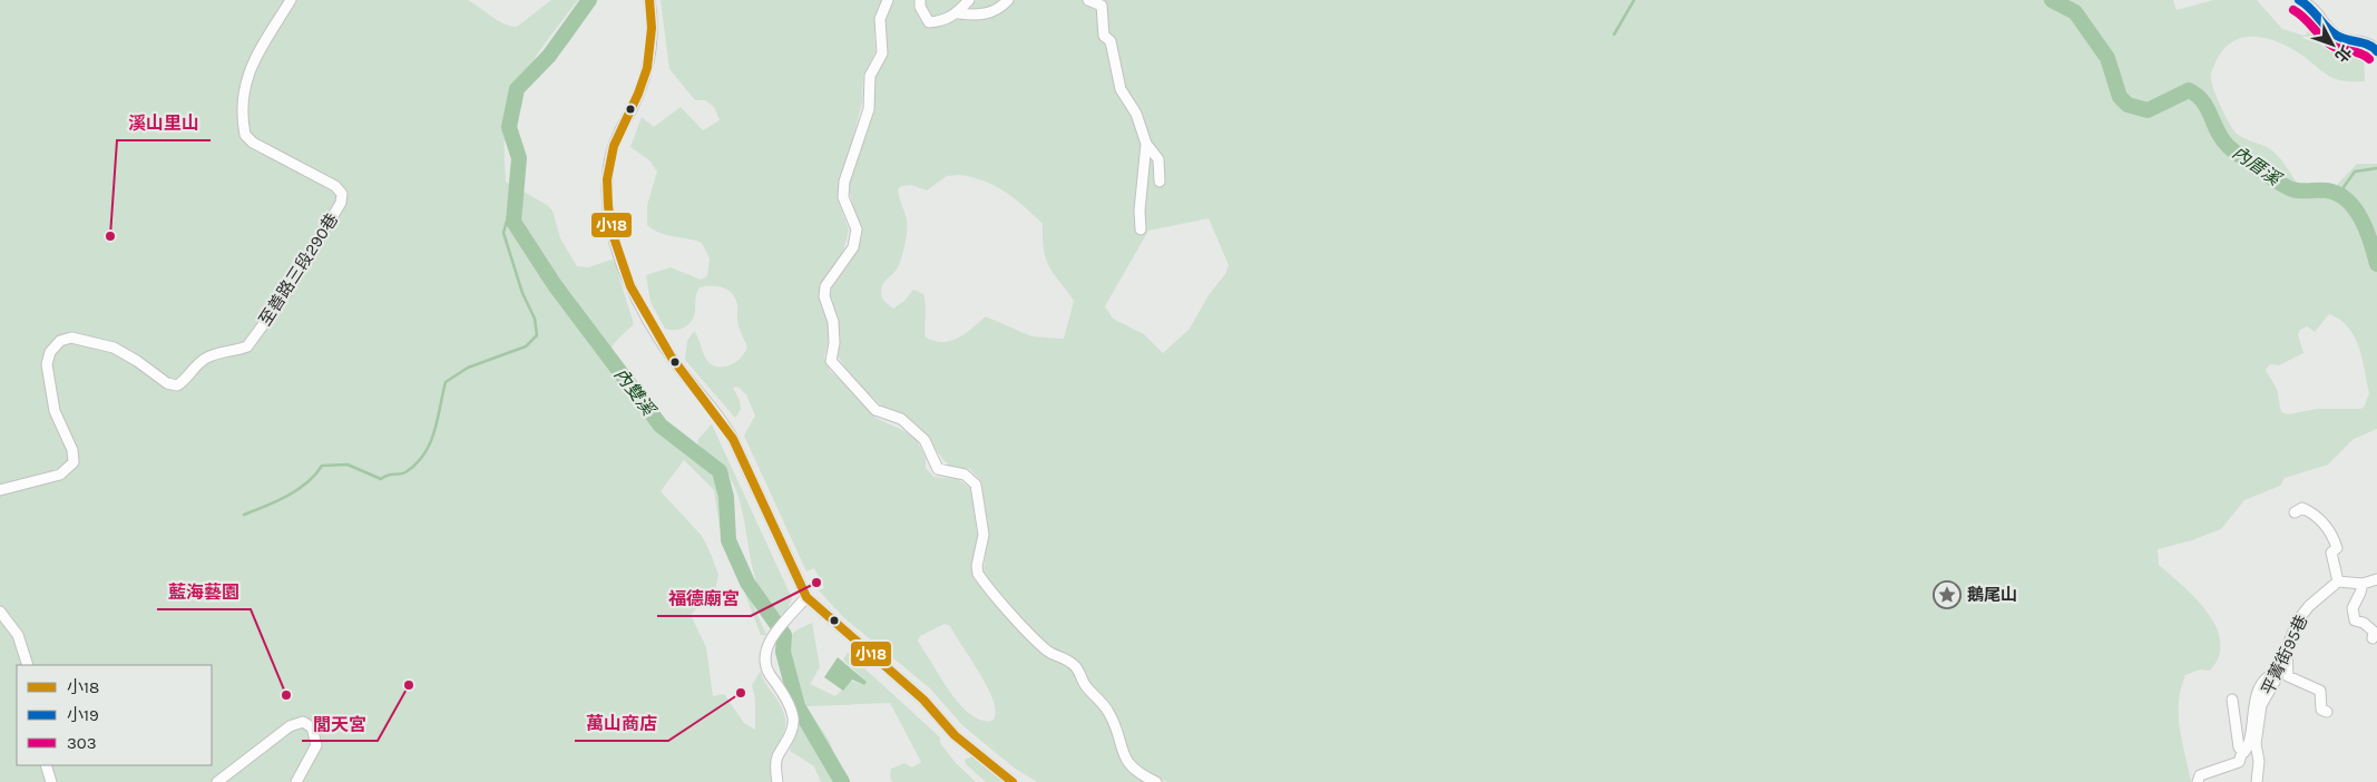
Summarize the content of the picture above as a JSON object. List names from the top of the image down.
{
  "streets": {
    "street": ["至善路三段290巷", "平菁街95巷"]
  },
  "water": ["內厝溪", "內雙溪"],
  "places": {
    "other": [
      "溪山里山",
      "福德廟宮",
      "閭天宮",
      "萬山商店",
      "藍海藝園"
    ],
    "place": ["鵝尾山"]
  },
  "lines": ["transit line 小18", "transit line 小19", "transit line 303"],
  "legend": ["小18", "小19", "303"],
  "north": "bottom right"
}
